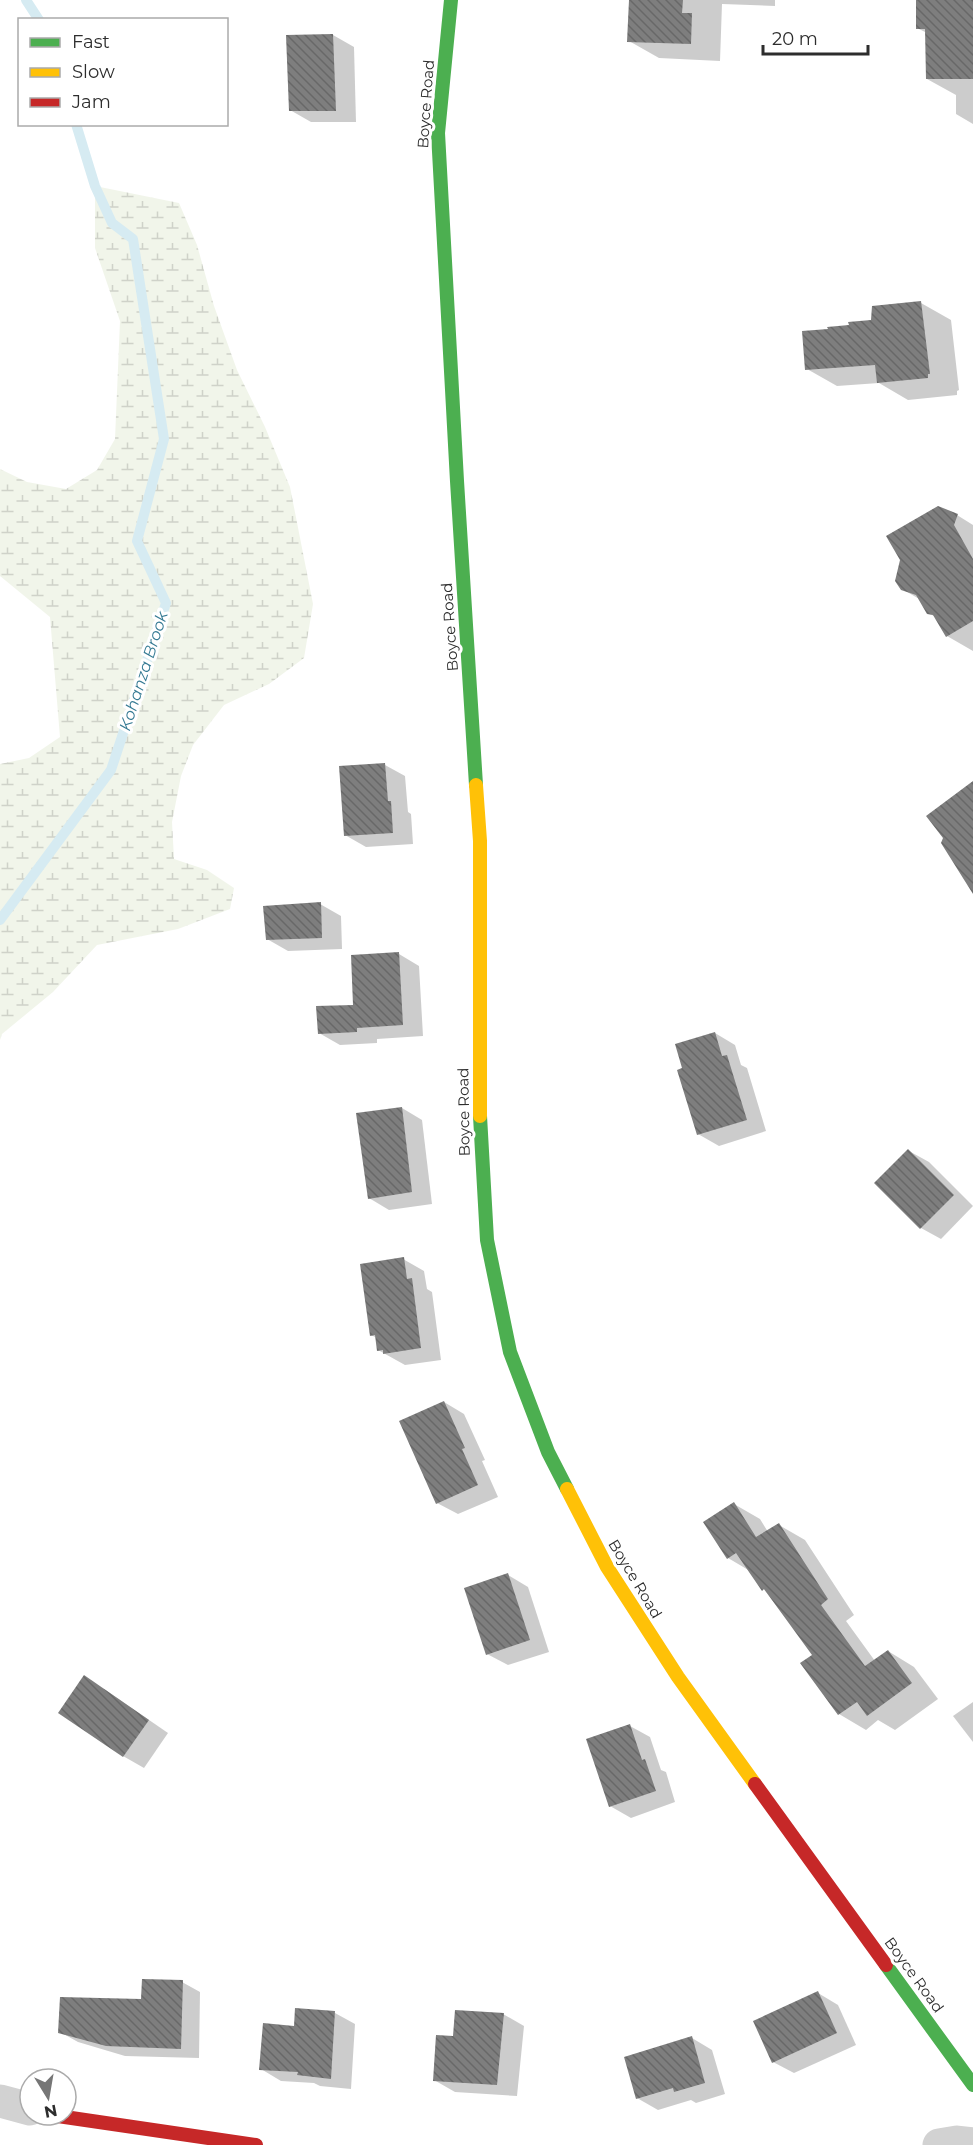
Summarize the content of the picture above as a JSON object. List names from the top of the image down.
{
  "streets": {
    "street": ["Boyce Road"]
  },
  "water": ["Kohanza Brook"],
  "legend": ["Fast", "Slow", "Jam"],
  "scale_bar": "20 m",
  "north": "bottom"
}
